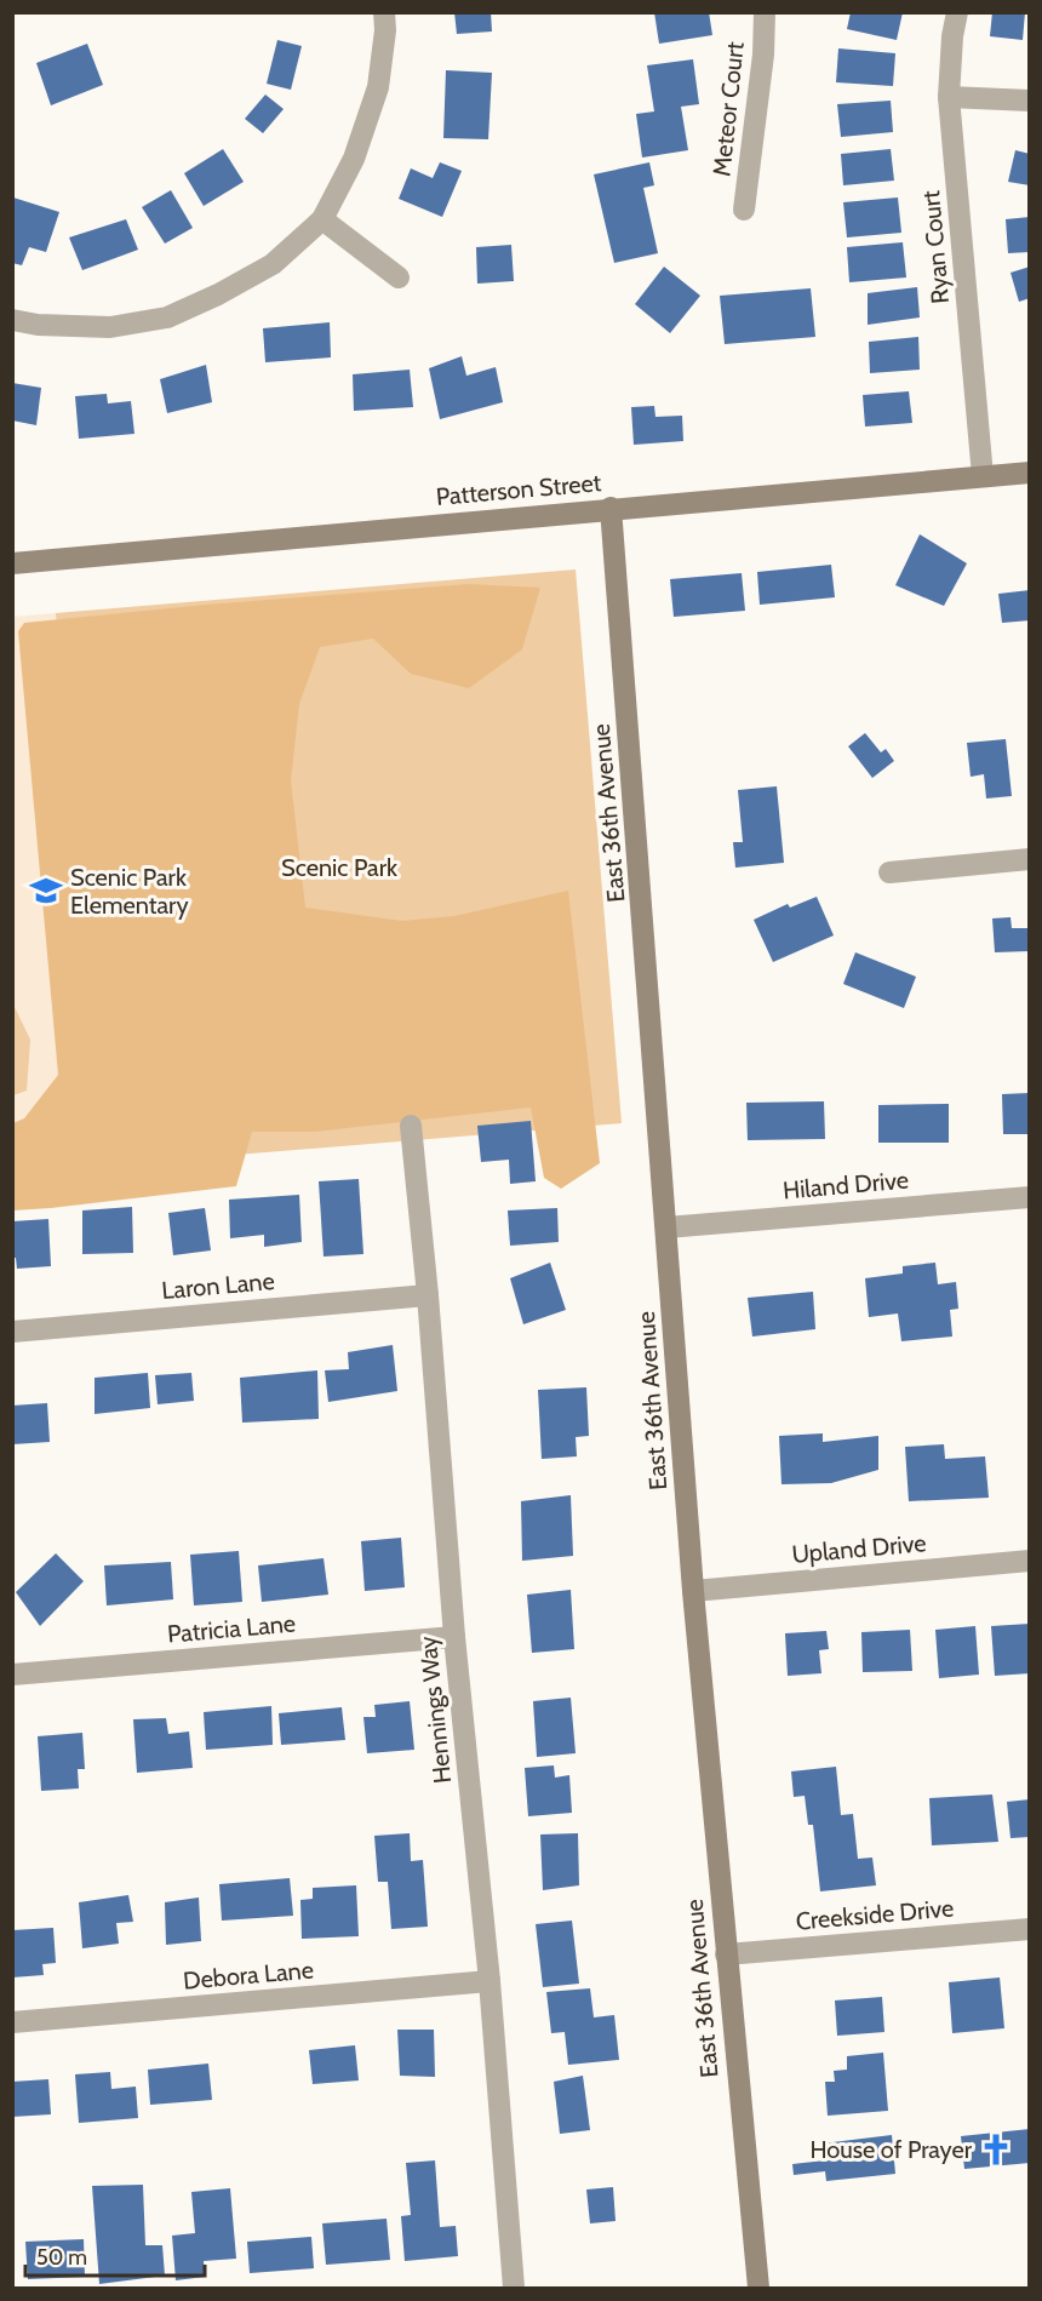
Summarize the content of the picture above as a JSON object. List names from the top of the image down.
{
  "streets": {
    "street": [
      "Meteor Court",
      "Ryan Court",
      "Patterson Street",
      "East 36th Avenue",
      "Hiland Drive",
      "Laron Lane",
      "Upland Drive",
      "Patricia Lane",
      "Hennings Way",
      "Creekside Drive",
      "Debora Lane"
    ]
  },
  "crossings": [
    ["Ryan Court", "Patterson Street"],
    ["Patterson Street", "East 36th Avenue"],
    ["East 36th Avenue", "Hiland Drive"],
    ["East 36th Avenue", "Upland Drive"],
    ["East 36th Avenue", "Creekside Drive"],
    ["Laron Lane", "Hennings Way"],
    ["Patricia Lane", "Hennings Way"],
    ["Hennings Way", "Debora Lane"]
  ],
  "parks": ["Scenic Park"],
  "places": {
    "school or university": ["Scenic Park Elementary"],
    "church": ["House of Prayer"]
  },
  "scale_bar": "50 m"
}
